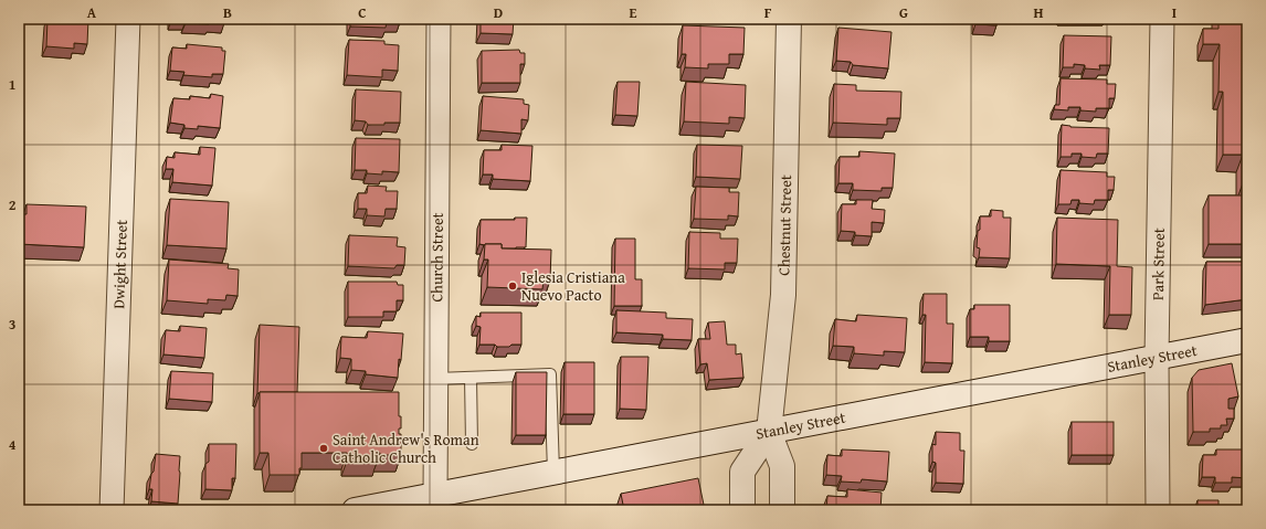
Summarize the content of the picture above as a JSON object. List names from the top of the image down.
{
  "streets": {
    "main road": ["Chestnut Street", "Stanley Street"],
    "street": ["Church Street", "Park Street", "Dwight Street"]
  },
  "crossings": [
    ["Chestnut Street", "Stanley Street"],
    ["Church Street", "Stanley Street"],
    ["Park Street", "Stanley Street"]
  ],
  "places": ["Iglesia Cristiana Nuevo Pacto", "Saint Andrew's Roman Catholic Church"],
  "grid": {
    "columns": [
      "A",
      "B",
      "C",
      "D",
      "E",
      "F",
      "G",
      "H",
      "I"
    ],
    "rows": [
      "1",
      "2",
      "3",
      "4"
    ]
  }
}
